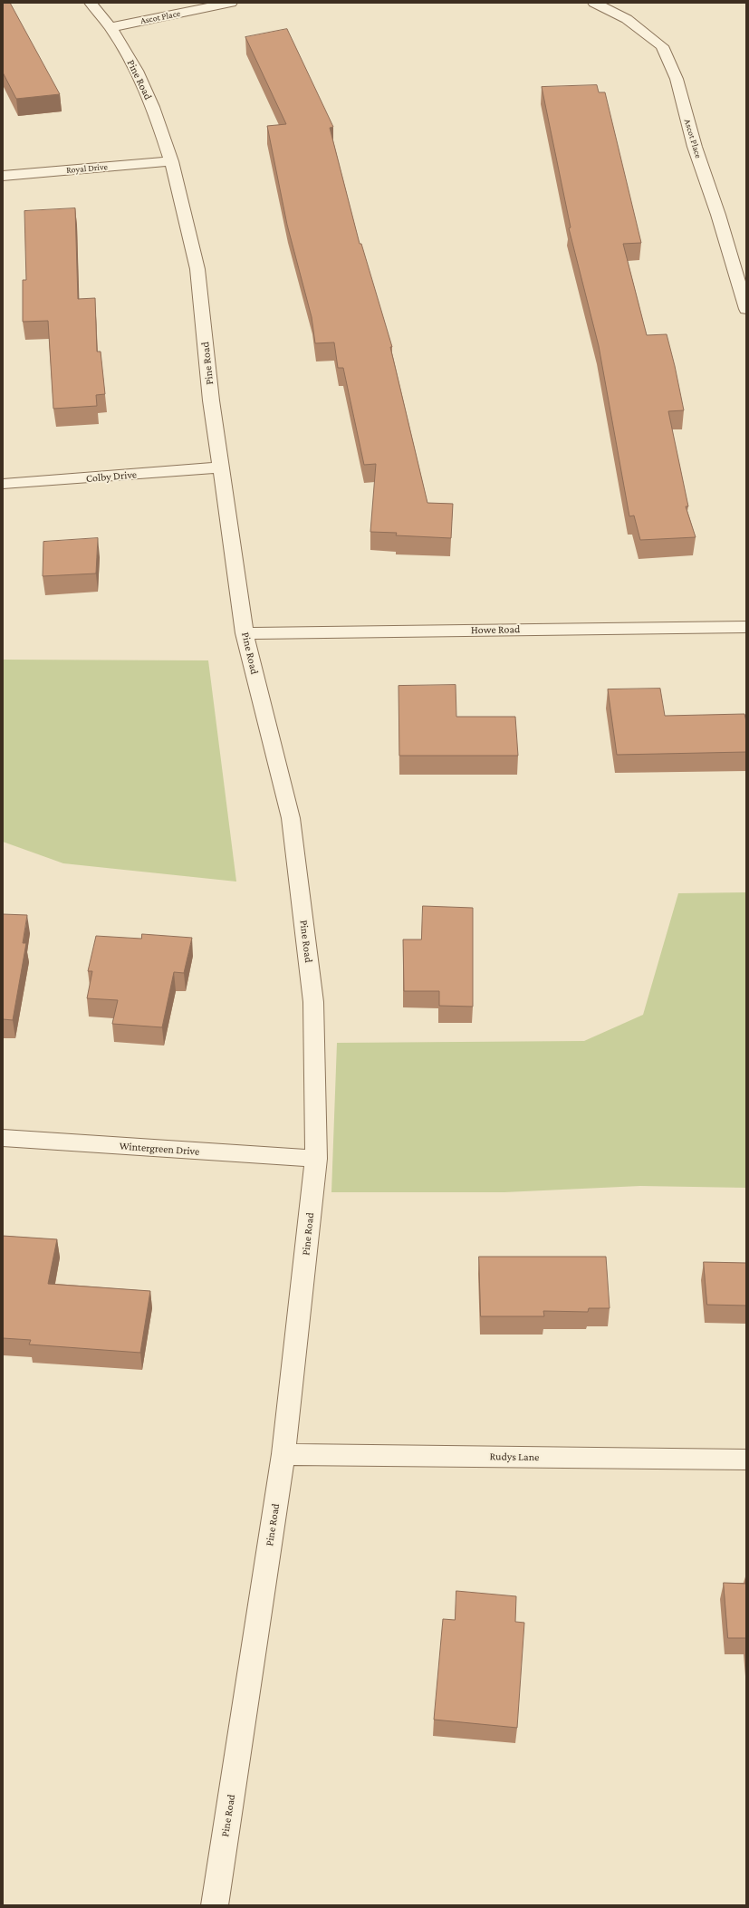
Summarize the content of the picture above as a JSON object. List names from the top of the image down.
{
  "streets": {
    "street": [
      "Ascot Place",
      "Pine Road",
      "Royal Drive",
      "Colby Drive",
      "Howe Road",
      "Wintergreen Drive",
      "Rudys Lane"
    ]
  },
  "crossings": [
    ["Ascot Place", "Pine Road"],
    ["Pine Road", "Royal Drive"],
    ["Pine Road", "Colby Drive"],
    ["Pine Road", "Howe Road"],
    ["Pine Road", "Wintergreen Drive"],
    ["Pine Road", "Rudys Lane"]
  ]
}
